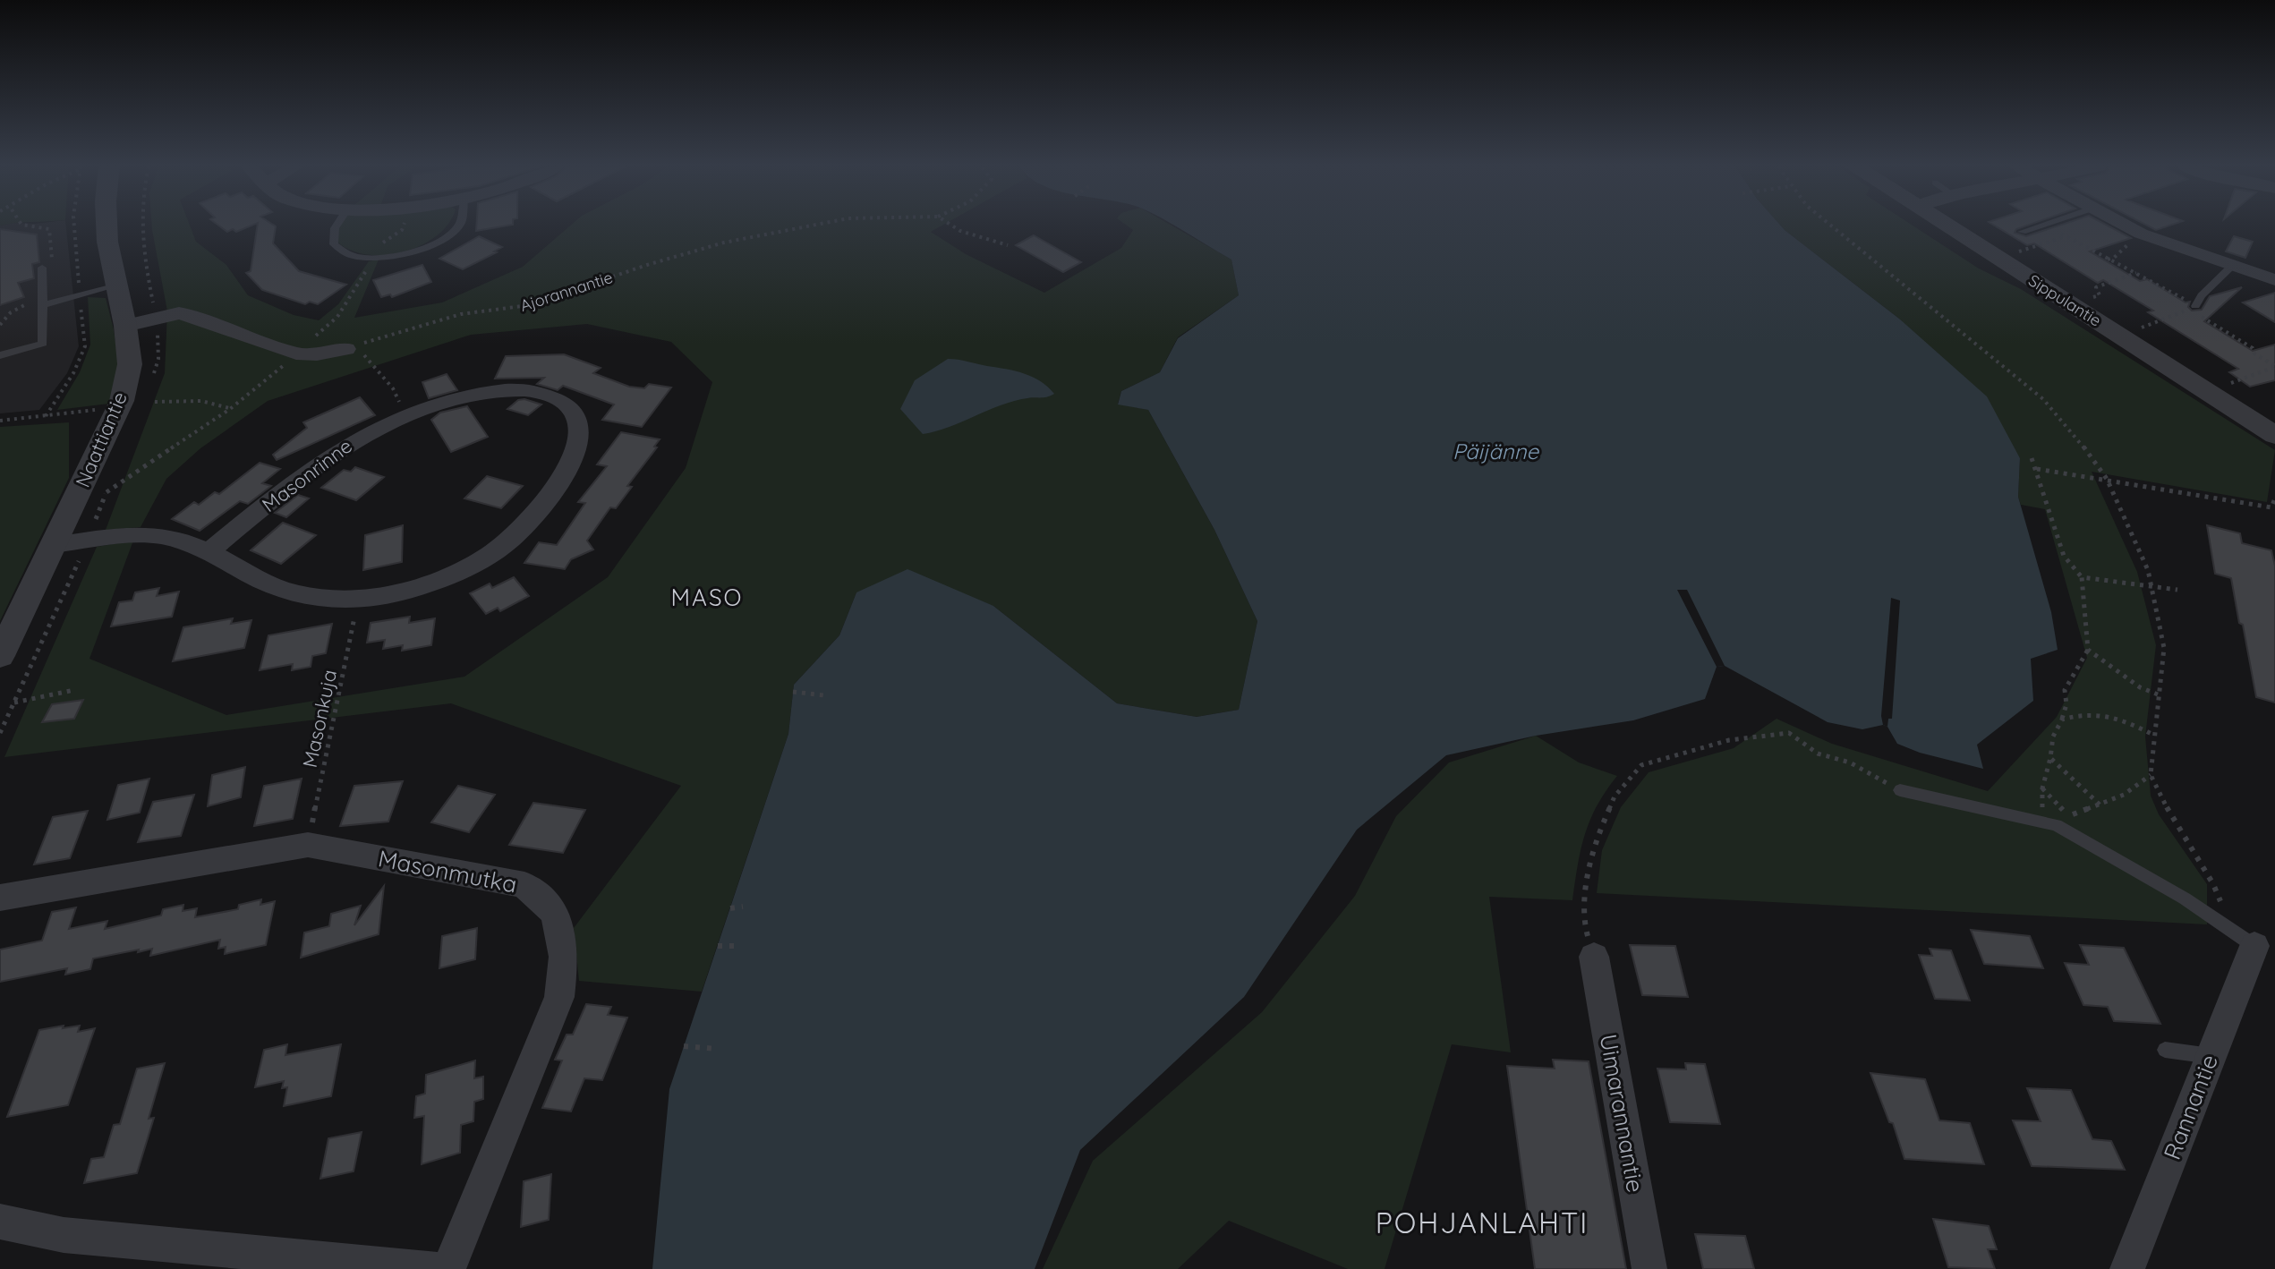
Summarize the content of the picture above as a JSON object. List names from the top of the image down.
{
  "streets": {
    "street": [
      "Sippulantie",
      "Naattiantie",
      "Masonrinne",
      "Masonmutka",
      "Rannantie",
      "Uimarannantie"
    ],
    "path": ["Ajorannantie", "Masonkuja"]
  },
  "crossings": [
    ["Naattiantie", "Masonrinne"],
    ["Masonrinne", "Masonkuja"],
    ["Masonkuja", "Masonmutka"]
  ],
  "districts": ["MASO", "POHJANLAHTI"],
  "water": ["Päijänne"]
}
